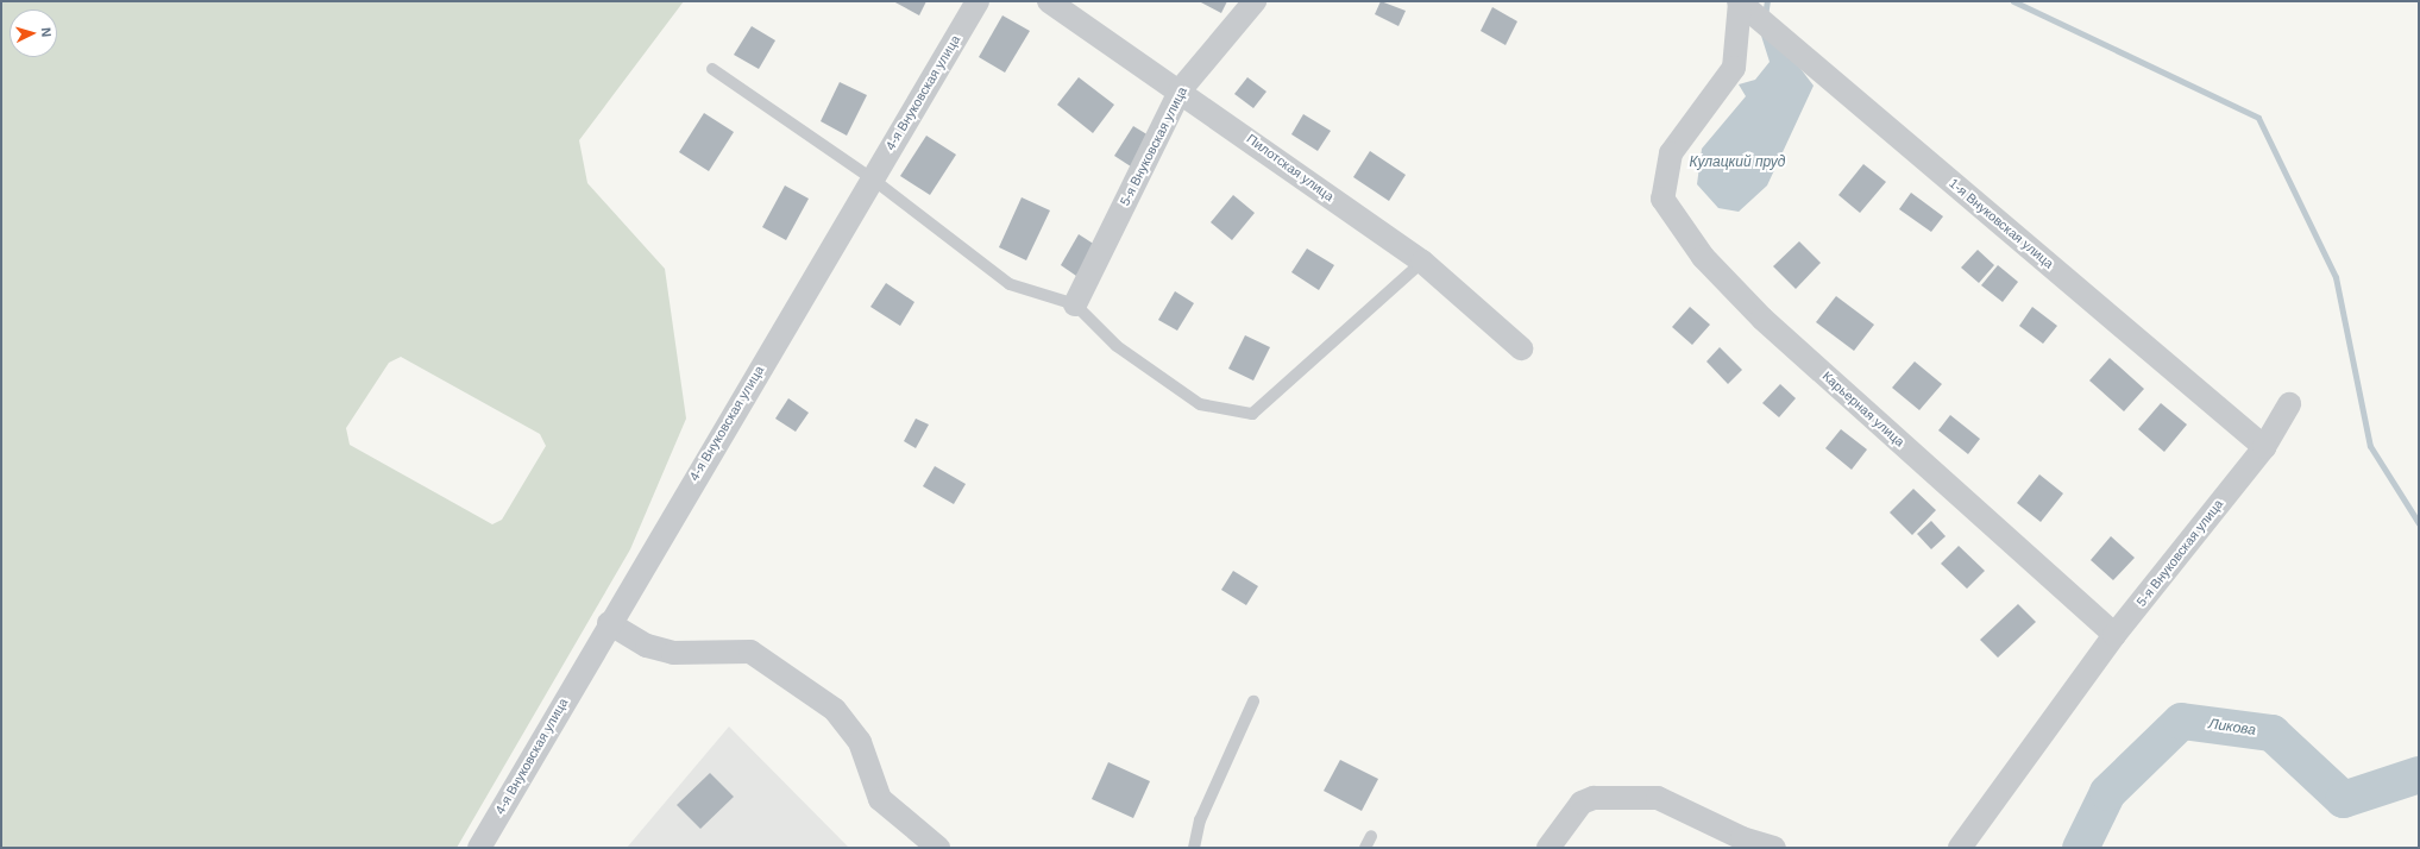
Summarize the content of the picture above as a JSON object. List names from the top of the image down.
{
  "streets": {
    "street": [
      "4-я Внуковская улица",
      "5-я Внуковская улица",
      "Пилотская улица",
      "1-я Внуковская улица",
      "Карьерная улица"
    ]
  },
  "crossings": [
    ["5-я Внуковская улица", "Пилотская улица"],
    ["5-я Внуковская улица", "1-я Внуковская улица"],
    ["5-я Внуковская улица", "Карьерная улица"],
    ["1-я Внуковская улица", "Карьерная улица"]
  ],
  "water": ["Кулацкий пруд", "Ликова"],
  "north": "right"
}
